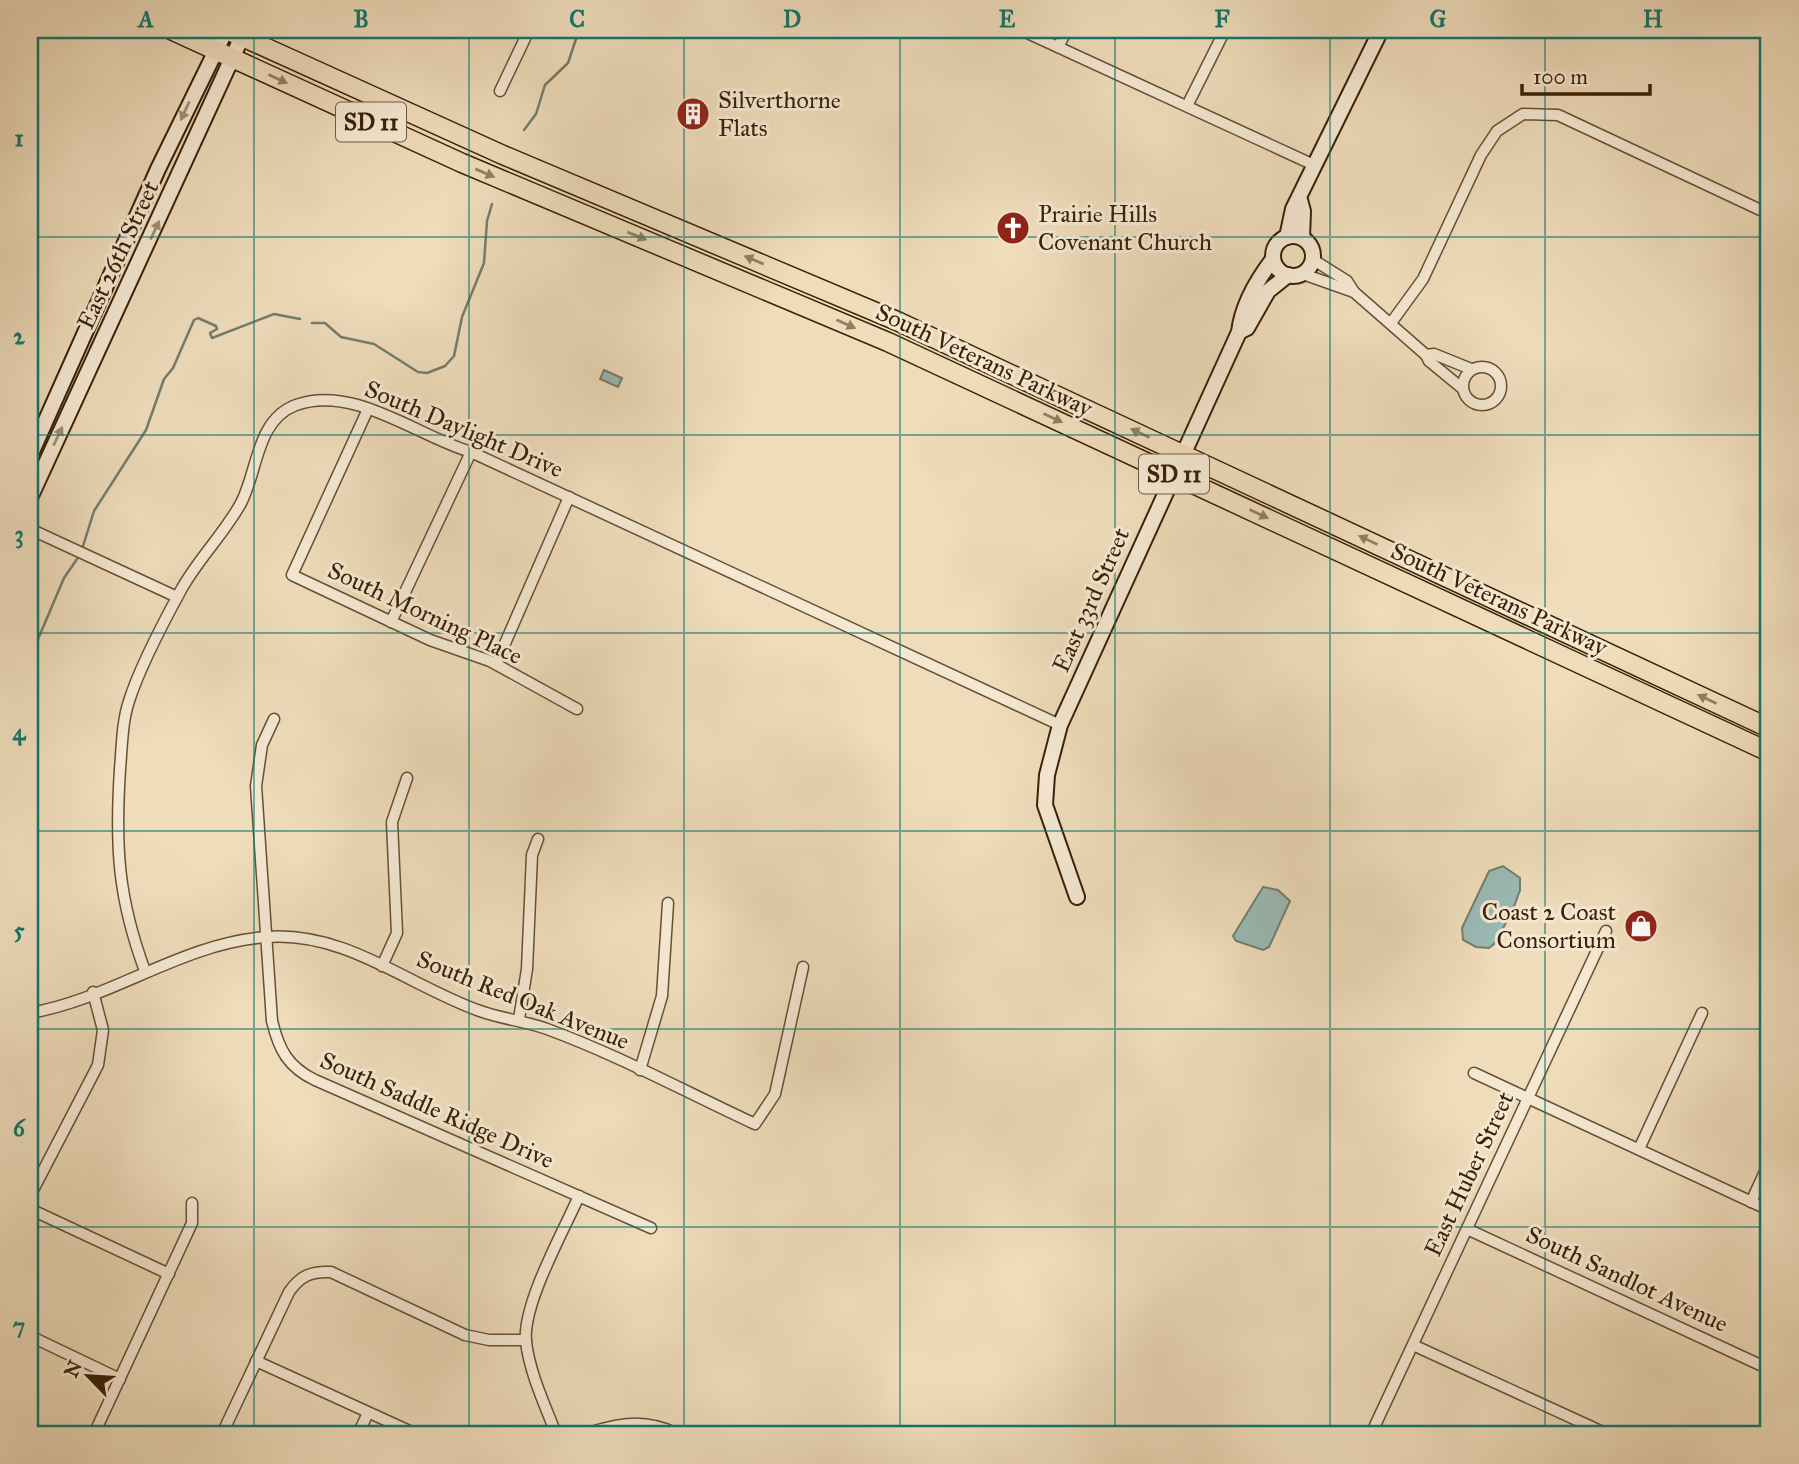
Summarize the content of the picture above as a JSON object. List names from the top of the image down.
{
  "streets": {
    "highway": ["SD 11", "South Veterans Parkway"],
    "street": [
      "East 26th Street",
      "South Daylight Drive",
      "East 33rd Street",
      "South Morning Place",
      "South Red Oak Avenue",
      "South Saddle Ridge Drive",
      "East Huber Street",
      "South Sandlot Avenue"
    ]
  },
  "crossings": [
    ["East 26th Street", "South Veterans Parkway"],
    ["South Veterans Parkway", "East 33rd Street"],
    ["South Daylight Drive", "East 33rd Street"],
    ["South Daylight Drive", "South Morning Place"],
    ["South Daylight Drive", "South Red Oak Avenue"],
    ["South Red Oak Avenue", "South Saddle Ridge Drive"],
    ["East Huber Street", "South Sandlot Avenue"]
  ],
  "places": {
    "building": ["Silverthorne Flats"],
    "church": ["Prairie Hills Covenant Church"],
    "shop": ["Coast 2 Coast Consortium"]
  },
  "scale_bar": "100 m",
  "north": "top left",
  "grid": {
    "columns": [
      "A",
      "B",
      "C",
      "D",
      "E",
      "F",
      "G",
      "H"
    ],
    "rows": [
      "1",
      "2",
      "3",
      "4",
      "5",
      "6",
      "7"
    ]
  }
}
